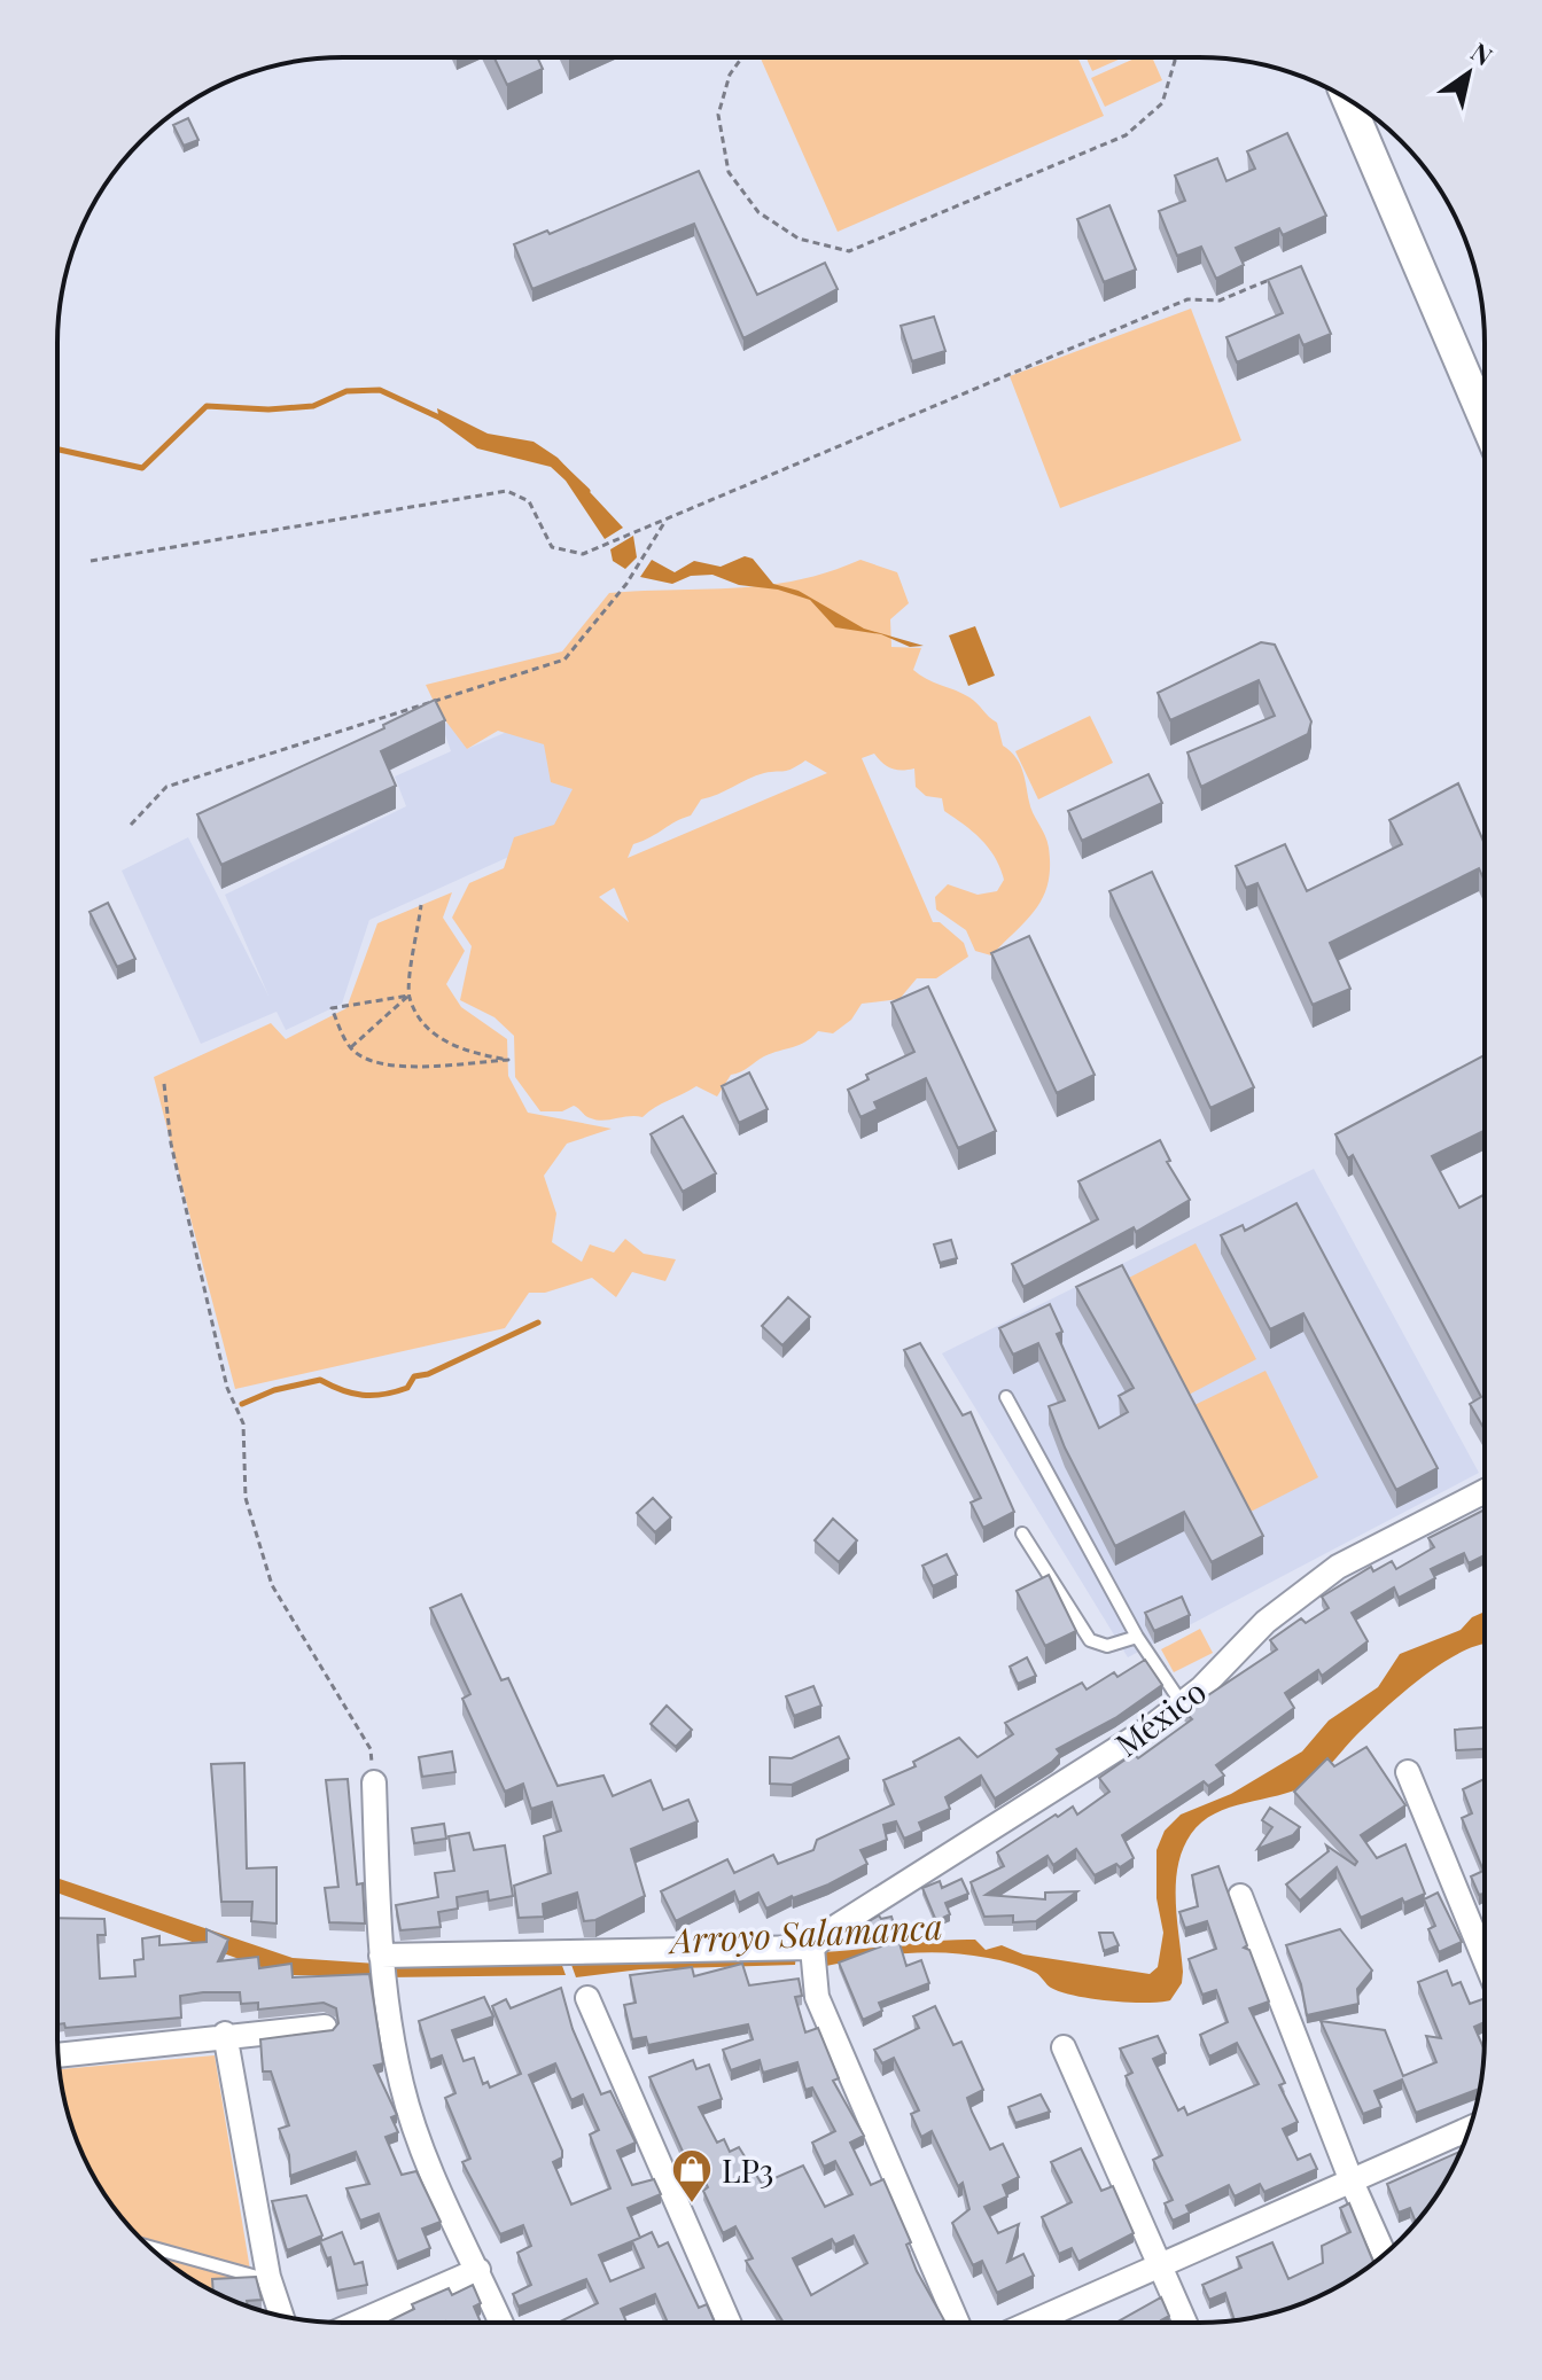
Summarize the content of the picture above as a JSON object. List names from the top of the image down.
{
  "streets": {
    "street": ["México"]
  },
  "water": ["Arroyo Salamanca"],
  "places": {
    "shop": ["LP3"]
  },
  "north": "top right"
}
